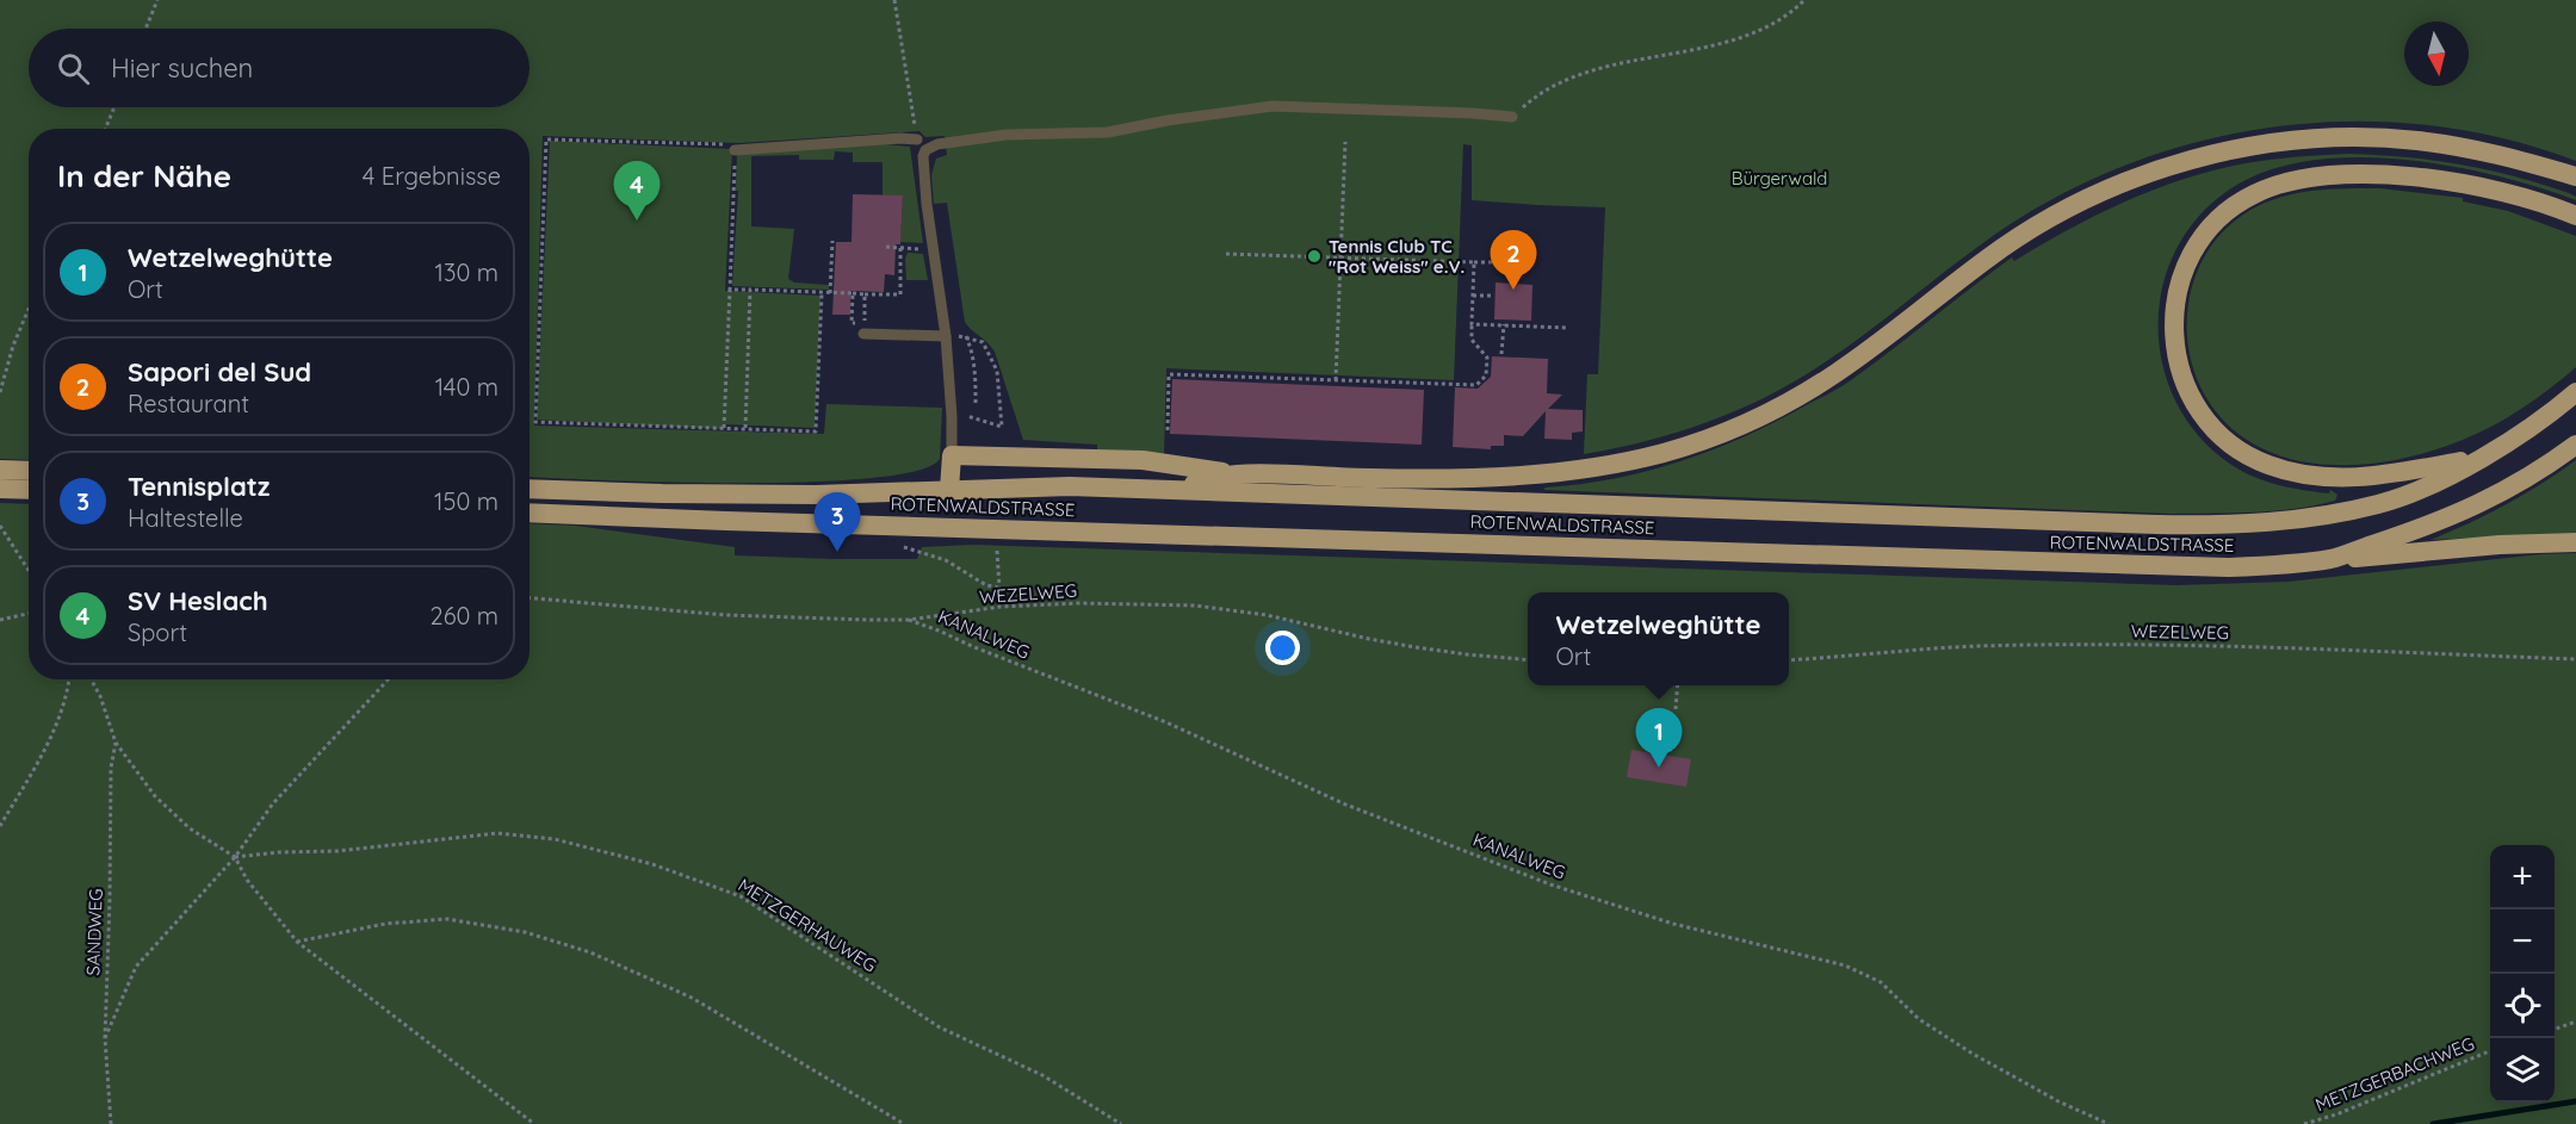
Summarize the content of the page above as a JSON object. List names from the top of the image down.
{
  "streets": {
    "highway": ["ROTENWALDSTRASSE"],
    "path": [
      "WEZELWEG",
      "KANALWEG",
      "METZGERHAUWEG",
      "SANDWEG",
      "METZGERBACHWEG"
    ]
  },
  "crossings": [
    ["WEZELWEG", "KANALWEG"]
  ],
  "parks": ["Bürgerwald"],
  "places": ["Tennis Club TC \"Rot Weiss\" e.V."],
  "north": "bottom",
  "page": {
    "search": "Hier suchen",
    "heading": ["In der Nähe", "4 Ergebnisse"],
    "pins": [
      "4",
      "2",
      "3",
      "1"
    ],
    "list": [
      {
        "mark": "1",
        "name": "Wetzelweghütte",
        "note": "Ort",
        "value": "130 m"
      },
      {
        "mark": "2",
        "name": "Sapori del Sud",
        "note": "Restaurant",
        "value": "140 m"
      },
      {
        "mark": "3",
        "name": "Tennisplatz",
        "note": "Haltestelle",
        "value": "150 m"
      },
      {
        "mark": "4",
        "name": "SV Heslach",
        "note": "Sport",
        "value": "260 m"
      }
    ],
    "popup": ["Wetzelweghütte", "Ort"],
    "map_buttons": ["+", "−"]
  }
}
